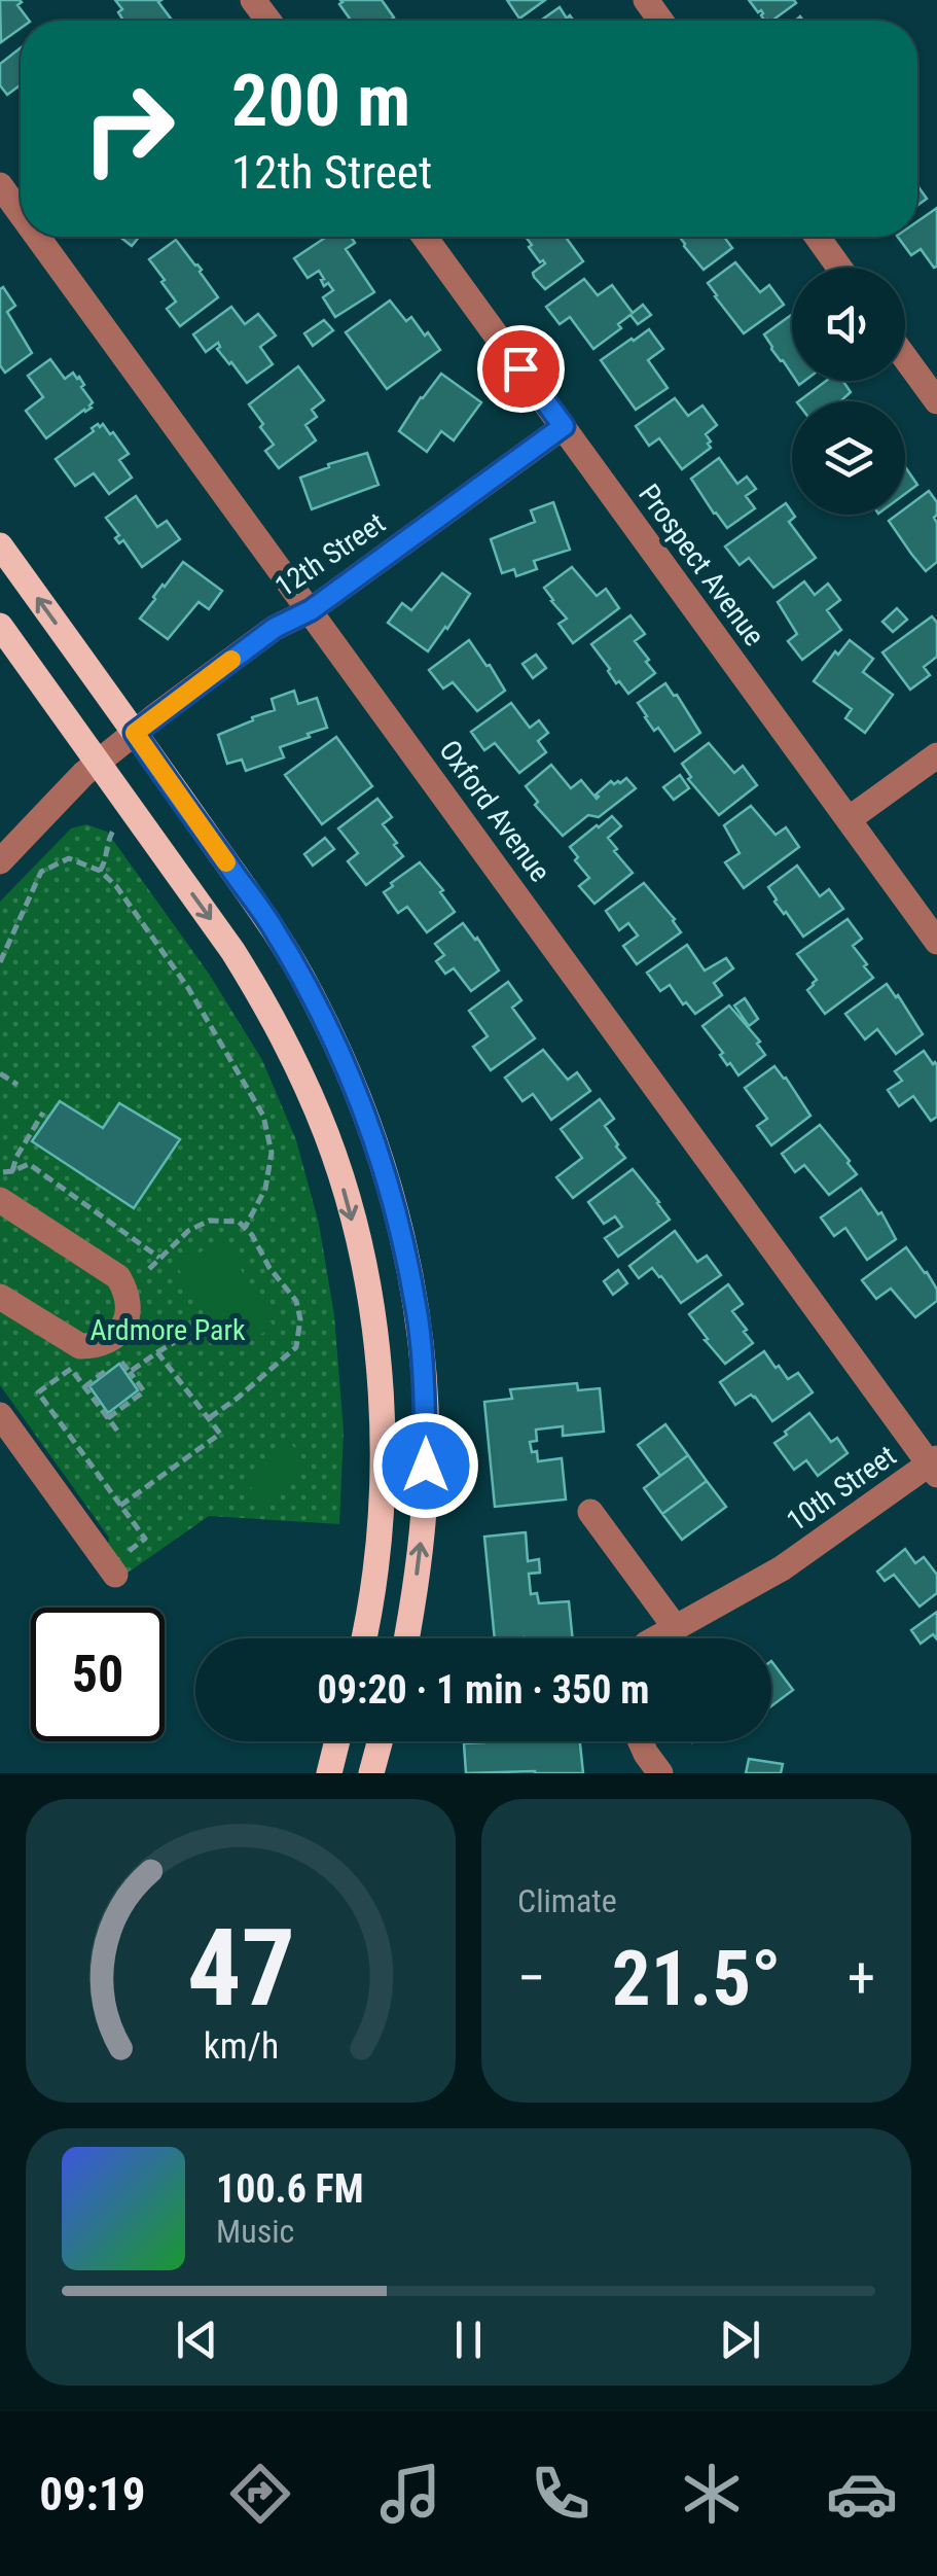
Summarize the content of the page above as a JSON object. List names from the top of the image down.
{
  "streets": {
    "street": [
      "12th Street",
      "Prospect Avenue",
      "Oxford Avenue",
      "10th Street"
    ]
  },
  "crossings": [
    ["12th Street", "Prospect Avenue"],
    ["12th Street", "Oxford Avenue"],
    ["Oxford Avenue", "10th Street"]
  ],
  "parks": ["Ardmore Park"],
  "page": {
    "turn": ["200 m", "12th Street"],
    "limit": "50",
    "trip": "09:20 · 1 min · 350 m",
    "tile": "Climate",
    "heat": ["−", "21.5°", "+"],
    "song": ["100.6 FM", "Music"],
    "tabs": "09:19",
    "gauge": ["47", "km/h"]
  }
}
